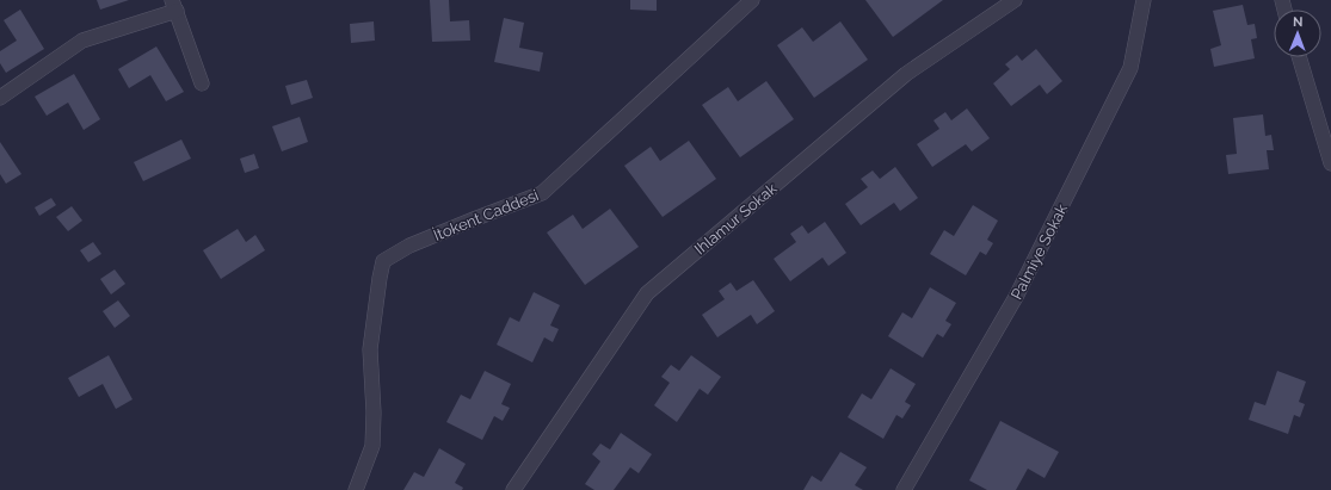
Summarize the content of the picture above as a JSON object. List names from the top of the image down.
{
  "streets": {
    "street": ["İtokent Caddesi", "Ihlamur Sokak", "Palmiye Sokak"]
  },
  "north": "top"
}
